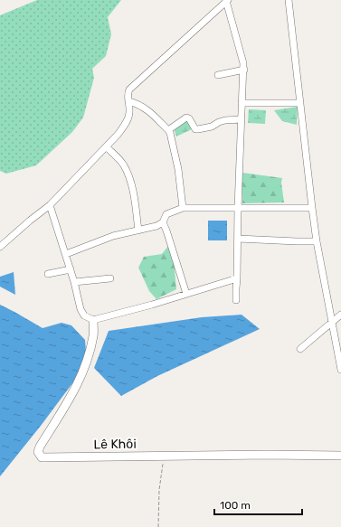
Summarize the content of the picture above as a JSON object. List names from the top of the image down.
{
  "streets": {
    "street": ["Lê Khôi"]
  },
  "scale_bar": "100 m"
}
